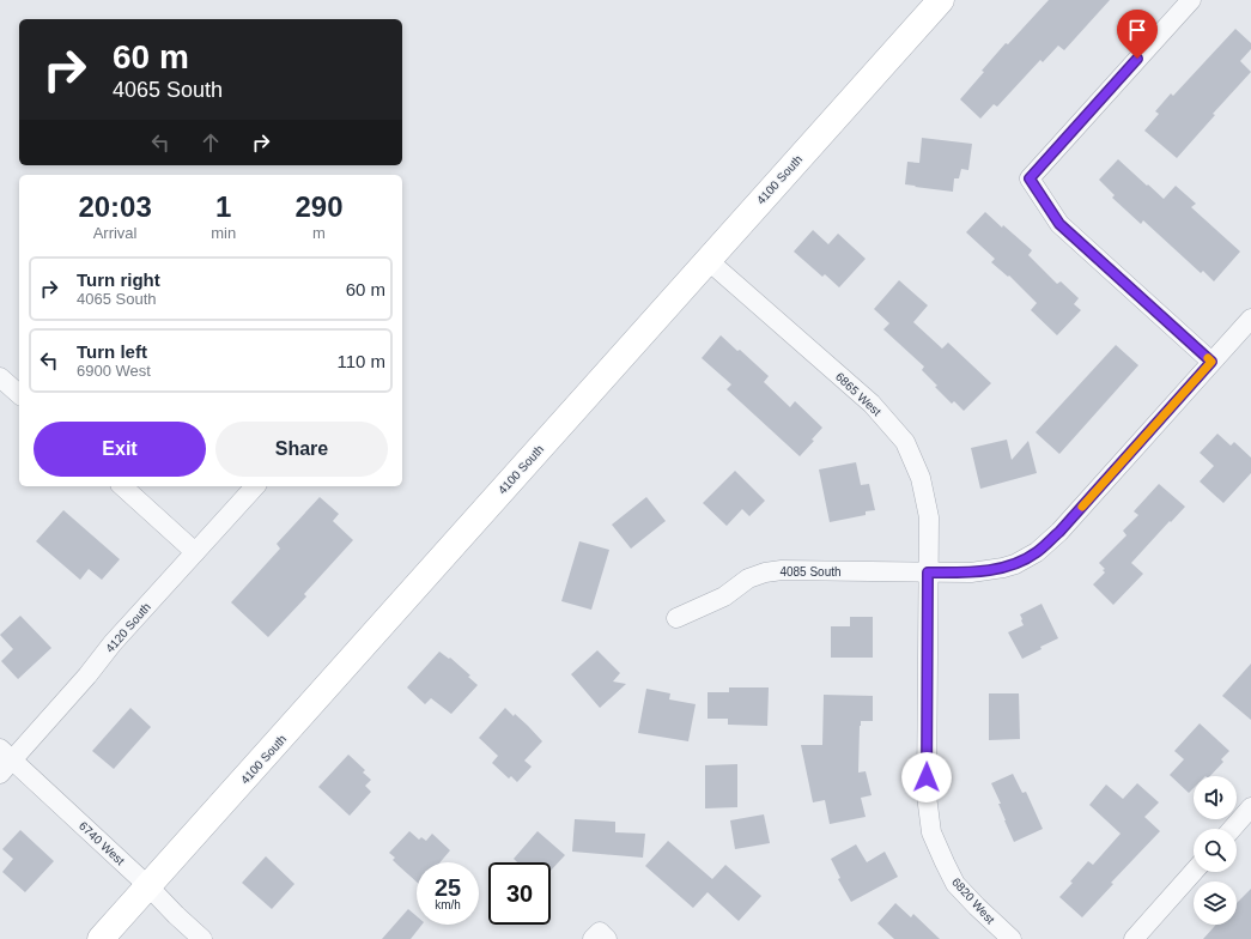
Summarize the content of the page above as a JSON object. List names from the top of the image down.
{
  "streets": {
    "main road": ["4100 South"],
    "street": [
      "6865 West",
      "4085 South",
      "4120 South",
      "6740 West",
      "6820 West"
    ]
  },
  "crossings": [
    ["4100 South", "6865 West"],
    ["4100 South", "6740 West"],
    ["6865 West", "4085 South"],
    ["6865 West", "6820 West"],
    ["4085 South", "6820 West"],
    ["4120 South", "6740 West"]
  ],
  "page": {
    "turn": ["60 m", "4065 South"],
    "eta": [
      "20:03",
      "Arrival",
      "1",
      "min",
      "290",
      "m"
    ],
    "list": [
      {
        "name": "Turn right",
        "note": "4065 South",
        "value": "60 m"
      },
      {
        "name": "Turn left",
        "note": "6900 West",
        "value": "110 m"
      }
    ],
    "buttons": ["Exit", "Share"],
    "speed": "25 km/h",
    "limit": "30"
  }
}
